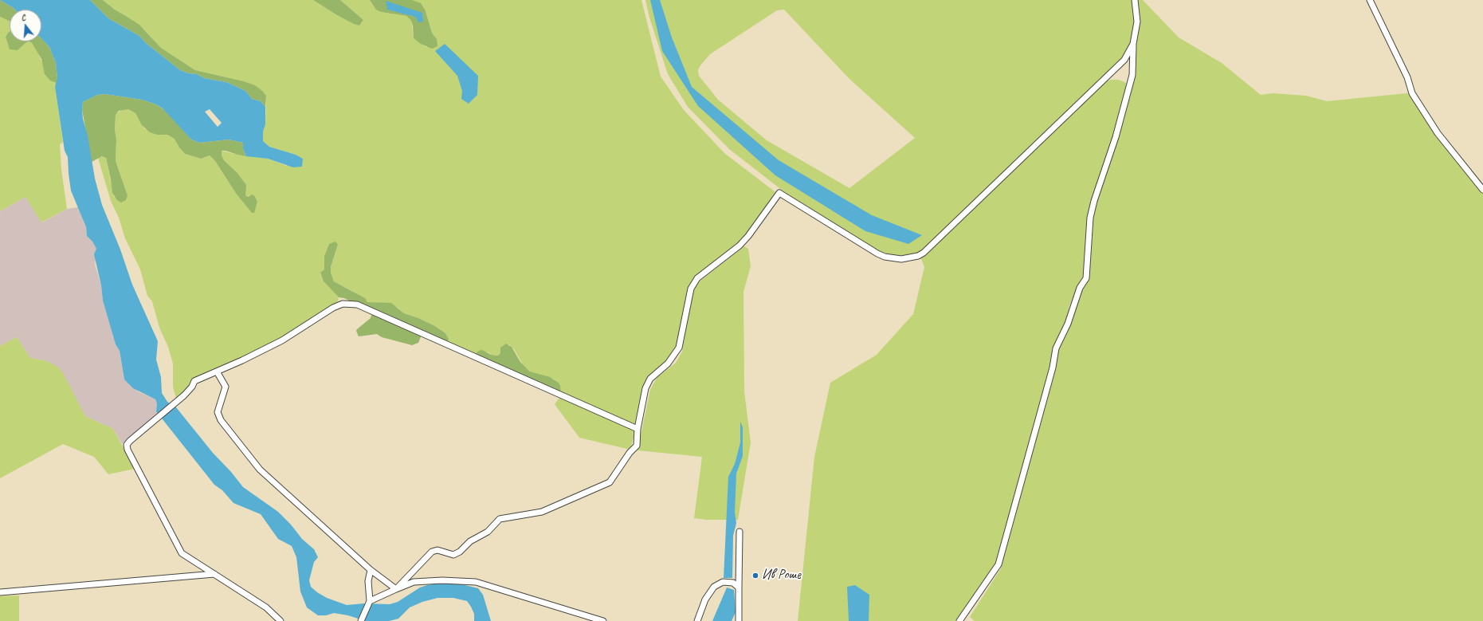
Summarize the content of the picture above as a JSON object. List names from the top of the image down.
{
  "places": ["Ив Роше"],
  "north": "top"
}
